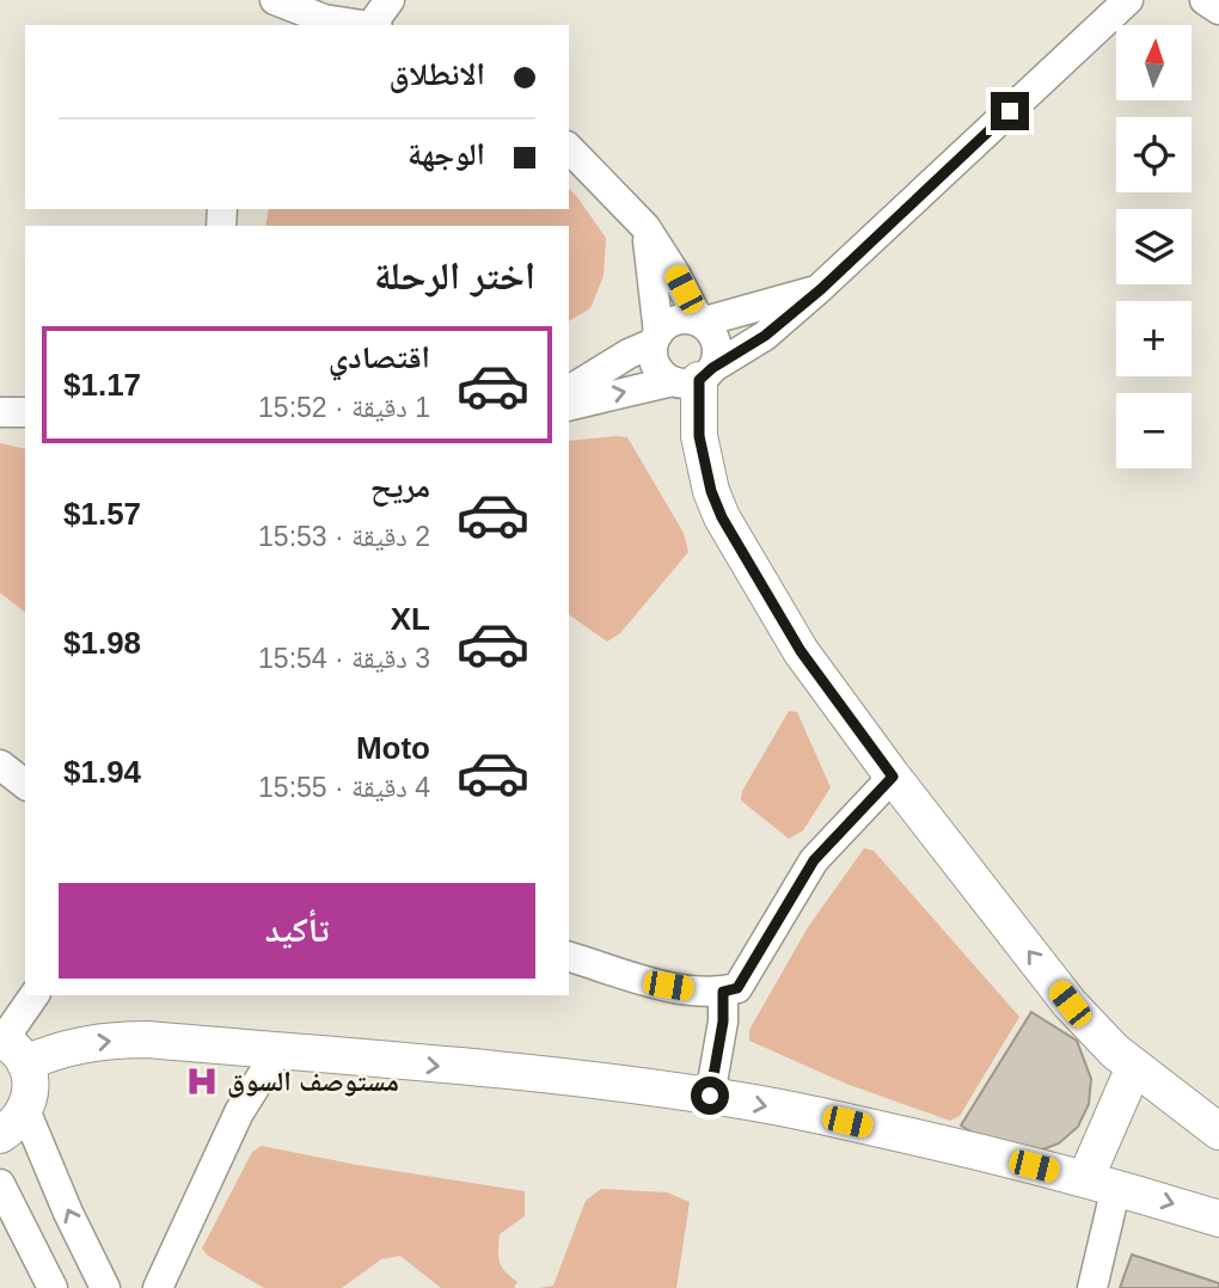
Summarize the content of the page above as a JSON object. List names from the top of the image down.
{
  "places": {
    "hospital": ["مستوصف السوق"]
  },
  "north": "top",
  "page": {
    "map_buttons": ["+", "−"],
    "banner": ["الانطلاق", "الوجهة"],
    "heading": "اختر الرحلة",
    "list": [
      {
        "name": "اقتصادي",
        "note": "1 دقيقة · 15:52",
        "value": "$1.17"
      },
      {
        "name": "مريح",
        "note": "2 دقيقة · 15:53",
        "value": "$1.57"
      },
      {
        "name": "XL",
        "note": "3 دقيقة · 15:54",
        "value": "$1.98"
      },
      {
        "name": "Moto",
        "note": "4 دقيقة · 15:55",
        "value": "$1.94"
      }
    ],
    "buttons": "تأكيد"
  }
}
